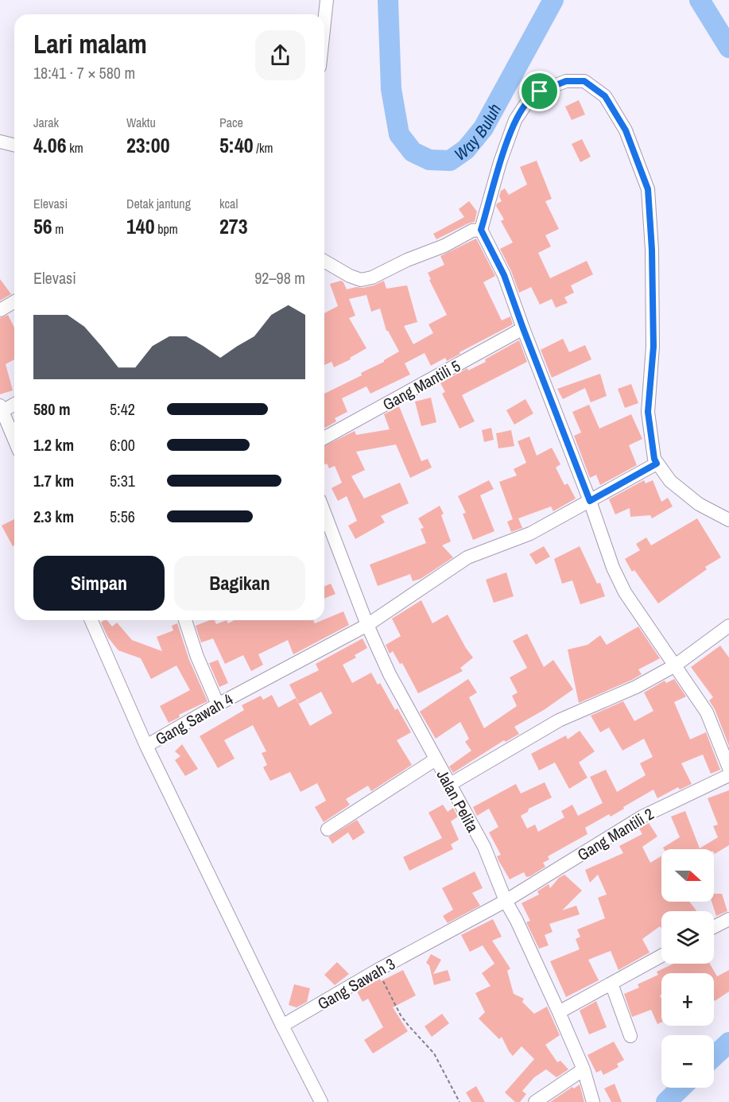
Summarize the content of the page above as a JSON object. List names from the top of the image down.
{
  "streets": {
    "street": [
      "Gang Mantili 5",
      "Gang Sawah 4",
      "Jalan Pelita",
      "Gang Mantili 2",
      "Gang Sawah 3"
    ]
  },
  "crossings": [
    ["Gang Sawah 4", "Jalan Pelita"],
    ["Jalan Pelita", "Gang Mantili 2"],
    ["Jalan Pelita", "Gang Sawah 3"],
    ["Gang Mantili 2", "Gang Sawah 3"]
  ],
  "water": ["Way Buluh"],
  "north": "right",
  "page": {
    "heading": ["Lari malam", "18:41 · 7 × 580 m"],
    "stats": [
      ["Jarak", "4.06 km"],
      ["Waktu", "23:00"],
      ["Pace", "5:40 /km"],
      ["Elevasi", "56 m"],
      ["Detak jantung", "140 bpm"],
      ["kcal", "273"]
    ],
    "chart": ["Elevasi", "92–98 m"],
    "list": [
      {
        "name": "580 m",
        "note": "5:42"
      },
      {
        "name": "1.2 km",
        "note": "6:00"
      },
      {
        "name": "1.7 km",
        "note": "5:31"
      },
      {
        "name": "2.3 km",
        "note": "5:56"
      }
    ],
    "buttons": ["Simpan", "Bagikan"],
    "map_buttons": ["+", "−"]
  }
}
